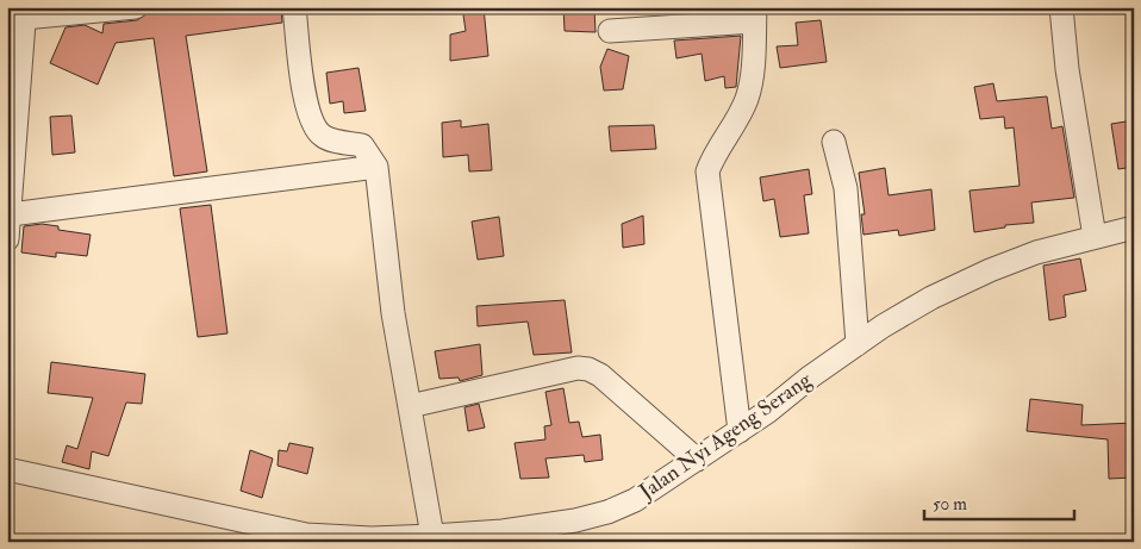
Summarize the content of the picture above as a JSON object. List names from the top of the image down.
{
  "streets": {
    "street": ["Jalan Nyi Ageng Serang"]
  },
  "scale_bar": "50 m"
}
